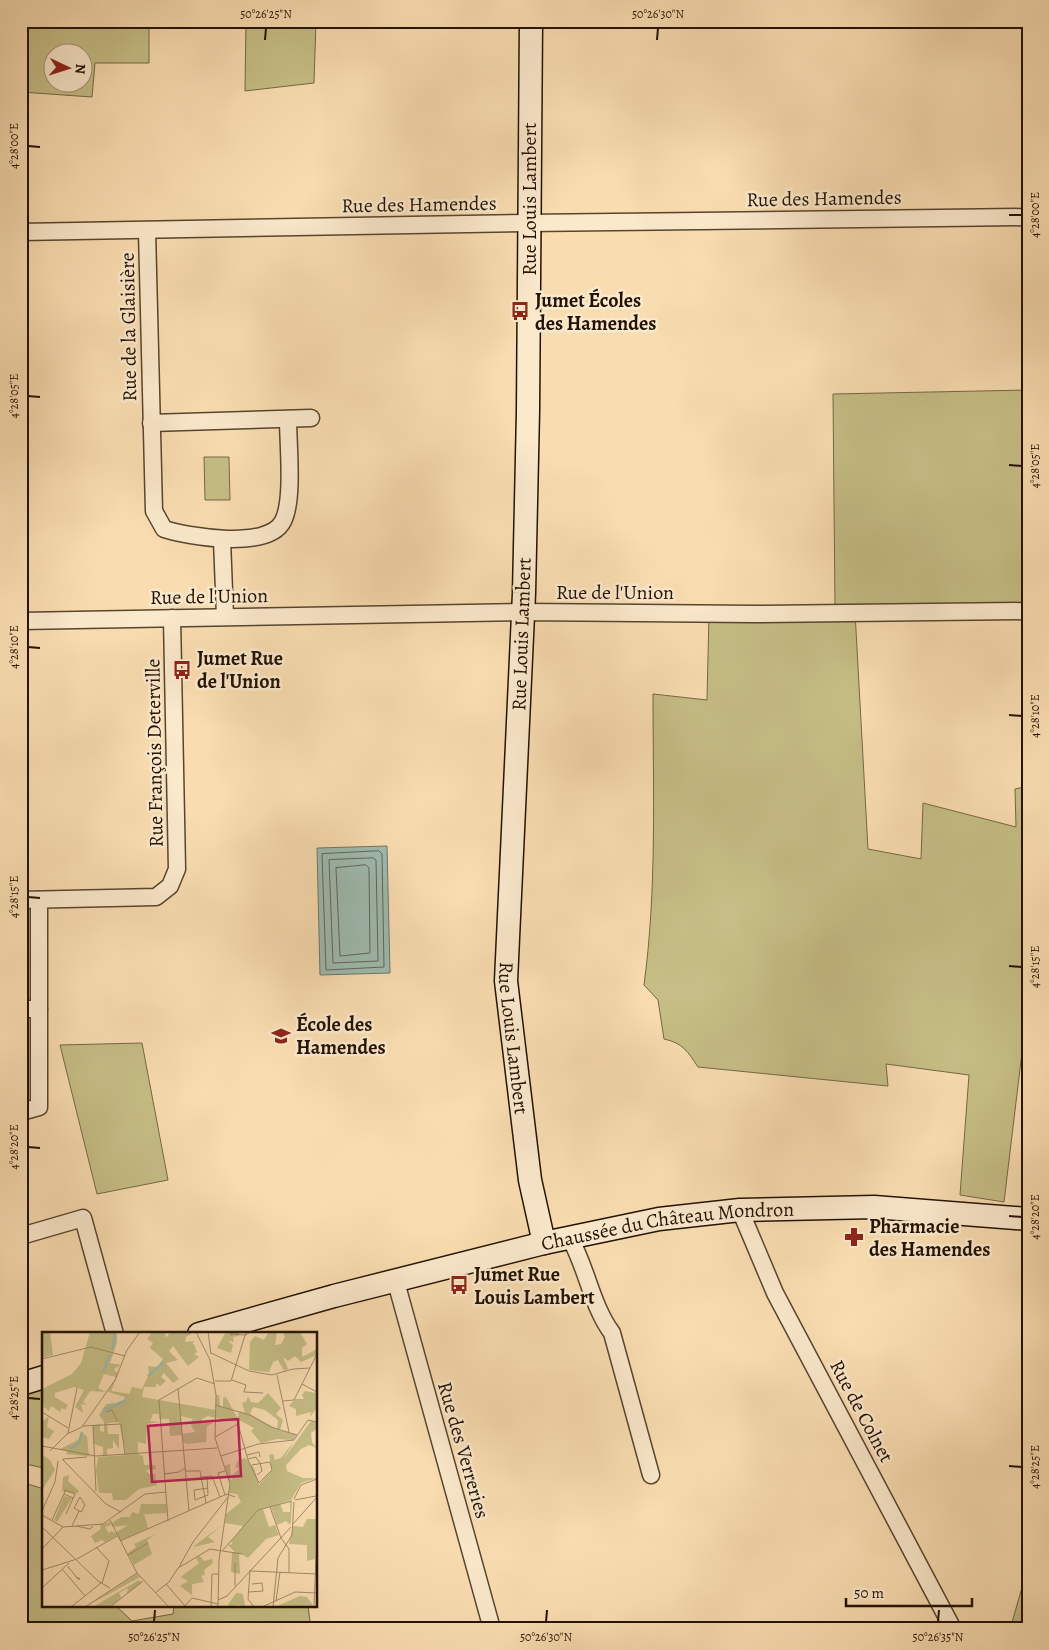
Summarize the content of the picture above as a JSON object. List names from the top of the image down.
{
  "streets": {
    "street": [
      "Rue des Hamendes",
      "Rue Louis Lambert",
      "Rue de la Glaisière",
      "Rue de l'Union",
      "Rue François Deterville",
      "Chaussée du Château Mondron",
      "Rue de Colnet",
      "Rue des Verreries"
    ]
  },
  "crossings": [
    ["Rue des Hamendes", "Rue Louis Lambert"],
    ["Rue des Hamendes", "Rue de la Glaisière"],
    ["Rue Louis Lambert", "Rue de l'Union"],
    ["Rue Louis Lambert", "Chaussée du Château Mondron"],
    ["Rue de l'Union", "Rue François Deterville"],
    ["Chaussée du Château Mondron", "Rue de Colnet"],
    ["Chaussée du Château Mondron", "Rue des Verreries"]
  ],
  "places": {
    "bus stop": ["Jumet Écoles des Hamendes", "Jumet Rue de l'Union", "Jumet Rue Louis Lambert"],
    "school or university": ["École des Hamendes"],
    "pharmacy": ["Pharmacie des Hamendes"]
  },
  "scale_bar": "50 m",
  "north": "right",
  "coordinates": [
    "50°26'25\"N",
    "50°26'30\"N",
    "4°28'00\"E",
    "4°28'05\"E",
    "4°28'10\"E",
    "4°28'15\"E",
    "4°28'20\"E",
    "4°28'25\"E",
    "50°26'35\"N"
  ]
}
